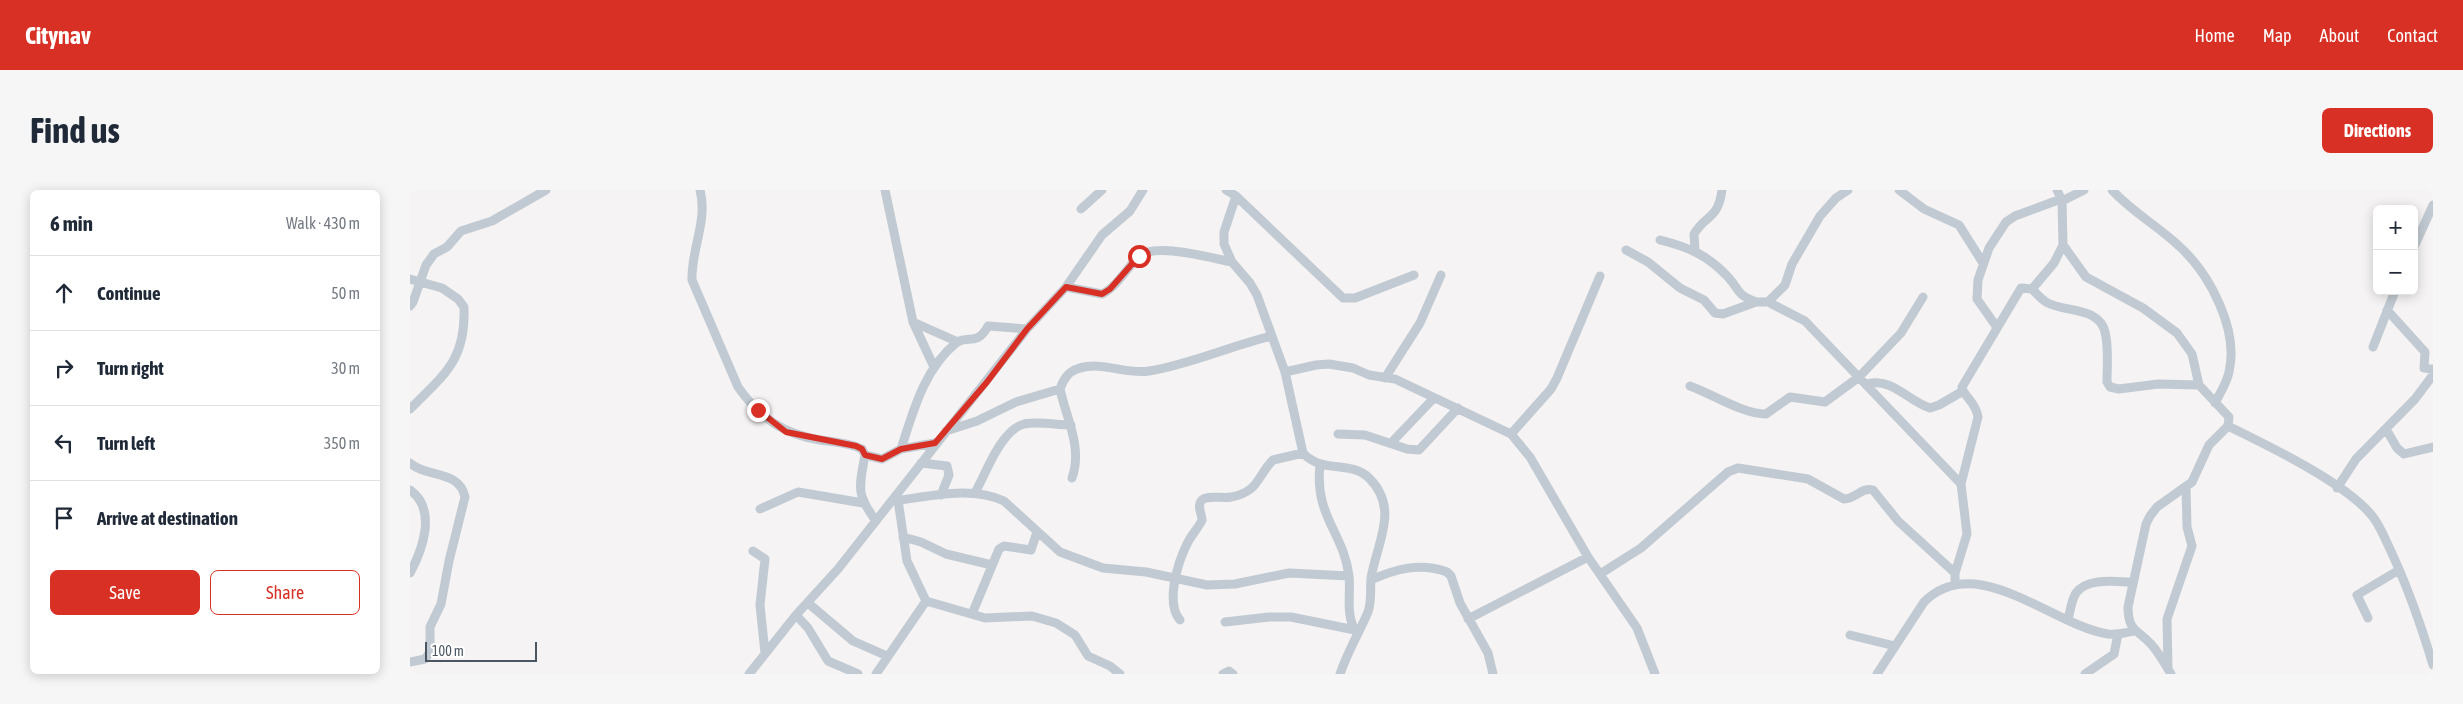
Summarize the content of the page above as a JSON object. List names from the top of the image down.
{
  "scale_bar": "100 m",
  "page": {
    "header": "Citynav",
    "nav": [
      "Home",
      "Map",
      "About",
      "Contact"
    ],
    "buttons": [
      "Directions",
      ["Save", "Share"]
    ],
    "title": "Find us",
    "heading": ["6 min", "Walk · 430 m"],
    "map_buttons": ["+", "−"],
    "list": [
      ["Continue", "50 m"],
      ["Turn right", "30 m"],
      ["Turn left", "350 m"],
      "Arrive at destination"
    ],
    "scale": "100 m"
  }
}
